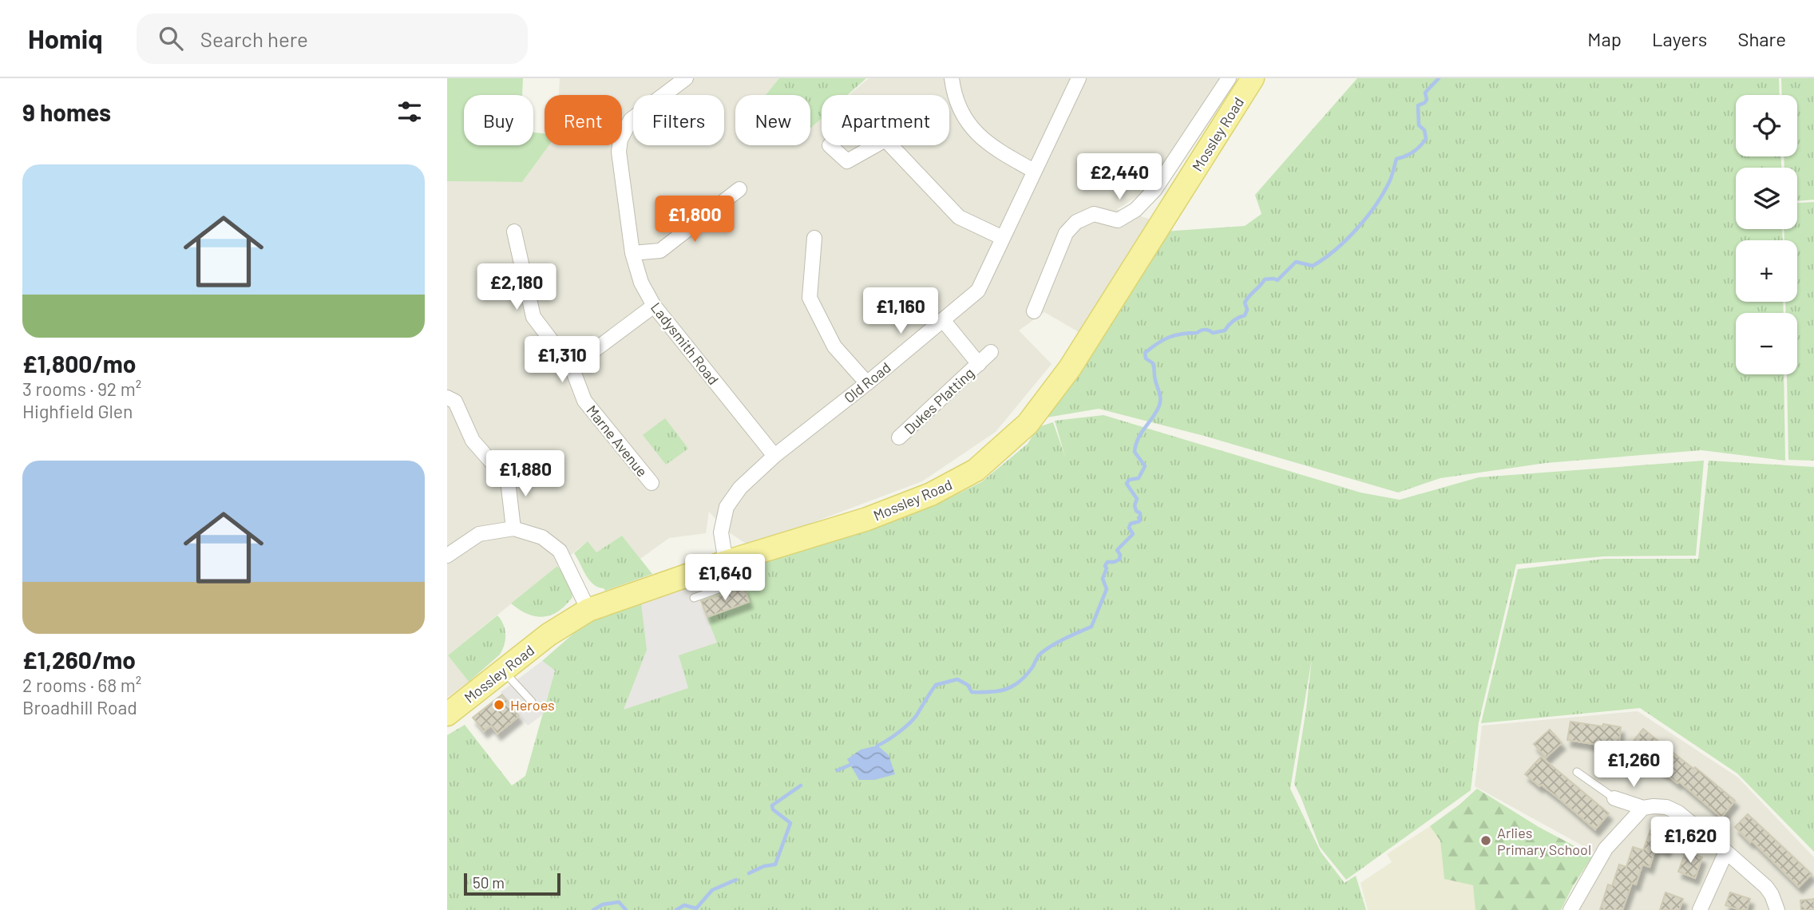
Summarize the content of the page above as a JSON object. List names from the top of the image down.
{
  "streets": {
    "main road": ["Mossley Road"],
    "street": [
      "Ladysmith Road",
      "Old Road",
      "Dukes Platting",
      "Marne Avenue"
    ]
  },
  "crossings": [
    ["Mossley Road", "Old Road"],
    ["Ladysmith Road", "Old Road"],
    ["Old Road", "Dukes Platting"]
  ],
  "places": ["Heroes", "Arlies Primary School"],
  "scale_bar": "50 m",
  "page": {
    "header": "Homiq",
    "search": "Search here",
    "nav": ["Map", "Layers", "Share"],
    "heading": "9 homes",
    "map_buttons": ["+", "−"],
    "chip": [
      "Buy",
      "Rent",
      "Filters",
      "New",
      "Apartment"
    ],
    "list": [
      {
        "name": "£1,800/mo",
        "note": "3 rooms · 92 m² · Highfield Glen"
      },
      {
        "name": "£1,260/mo",
        "note": "2 rooms · 68 m² · Broadhill Road"
      }
    ],
    "price": [
      "£2,440",
      "£1,800",
      "£2,180",
      "£1,160",
      "£1,310",
      "£1,880",
      "£1,640",
      "£1,260",
      "£1,620"
    ],
    "scale": "50 m"
  }
}
